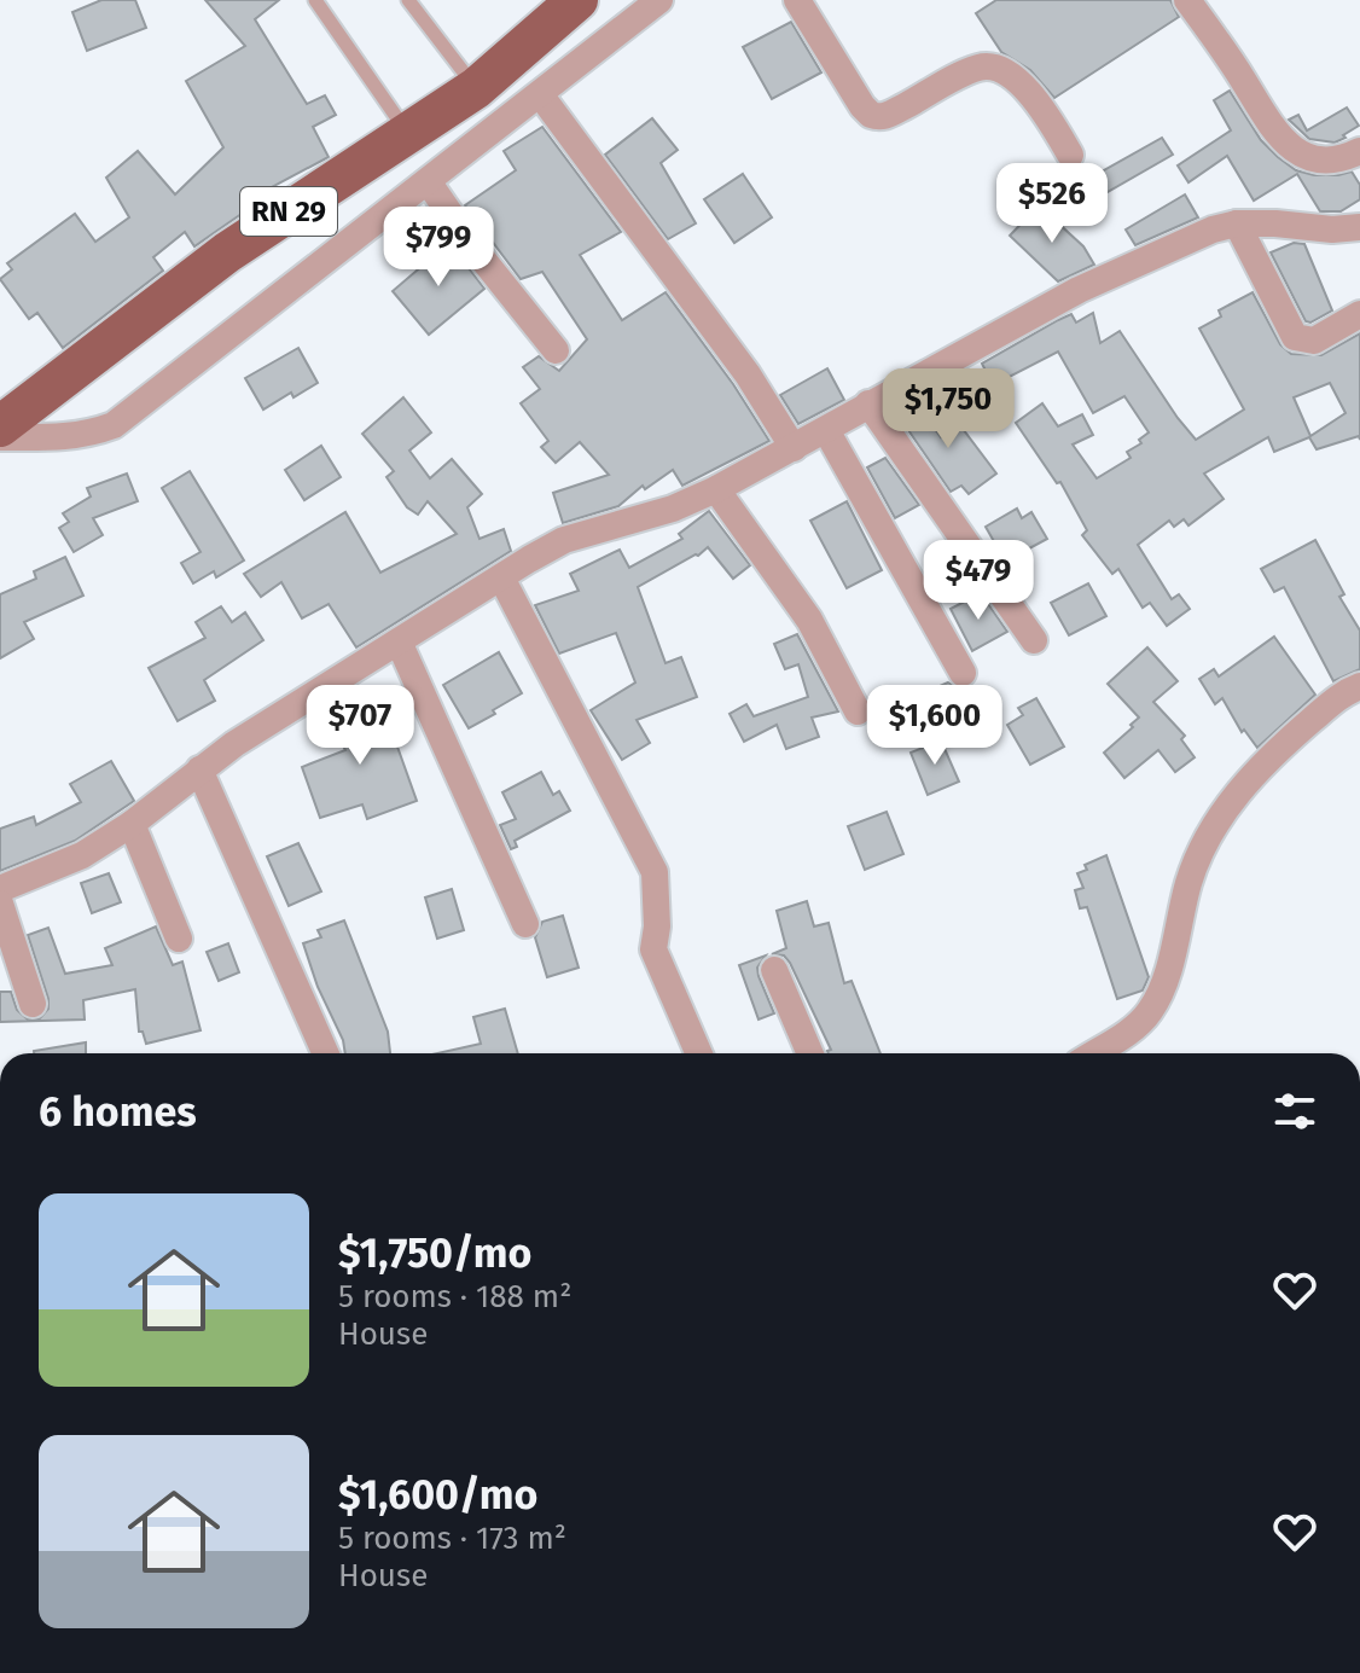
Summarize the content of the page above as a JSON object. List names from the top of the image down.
{
  "streets": {
    "main road": ["RN 29"]
  },
  "page": {
    "price": [
      "$526",
      "$799",
      "$1,750",
      "$479",
      "$707",
      "$1,600"
    ],
    "heading": "6 homes",
    "list": [
      {
        "name": "$1,750/mo",
        "note": "5 rooms · 188 m² · House"
      },
      {
        "name": "$1,600/mo",
        "note": "5 rooms · 173 m² · House"
      }
    ]
  }
}
